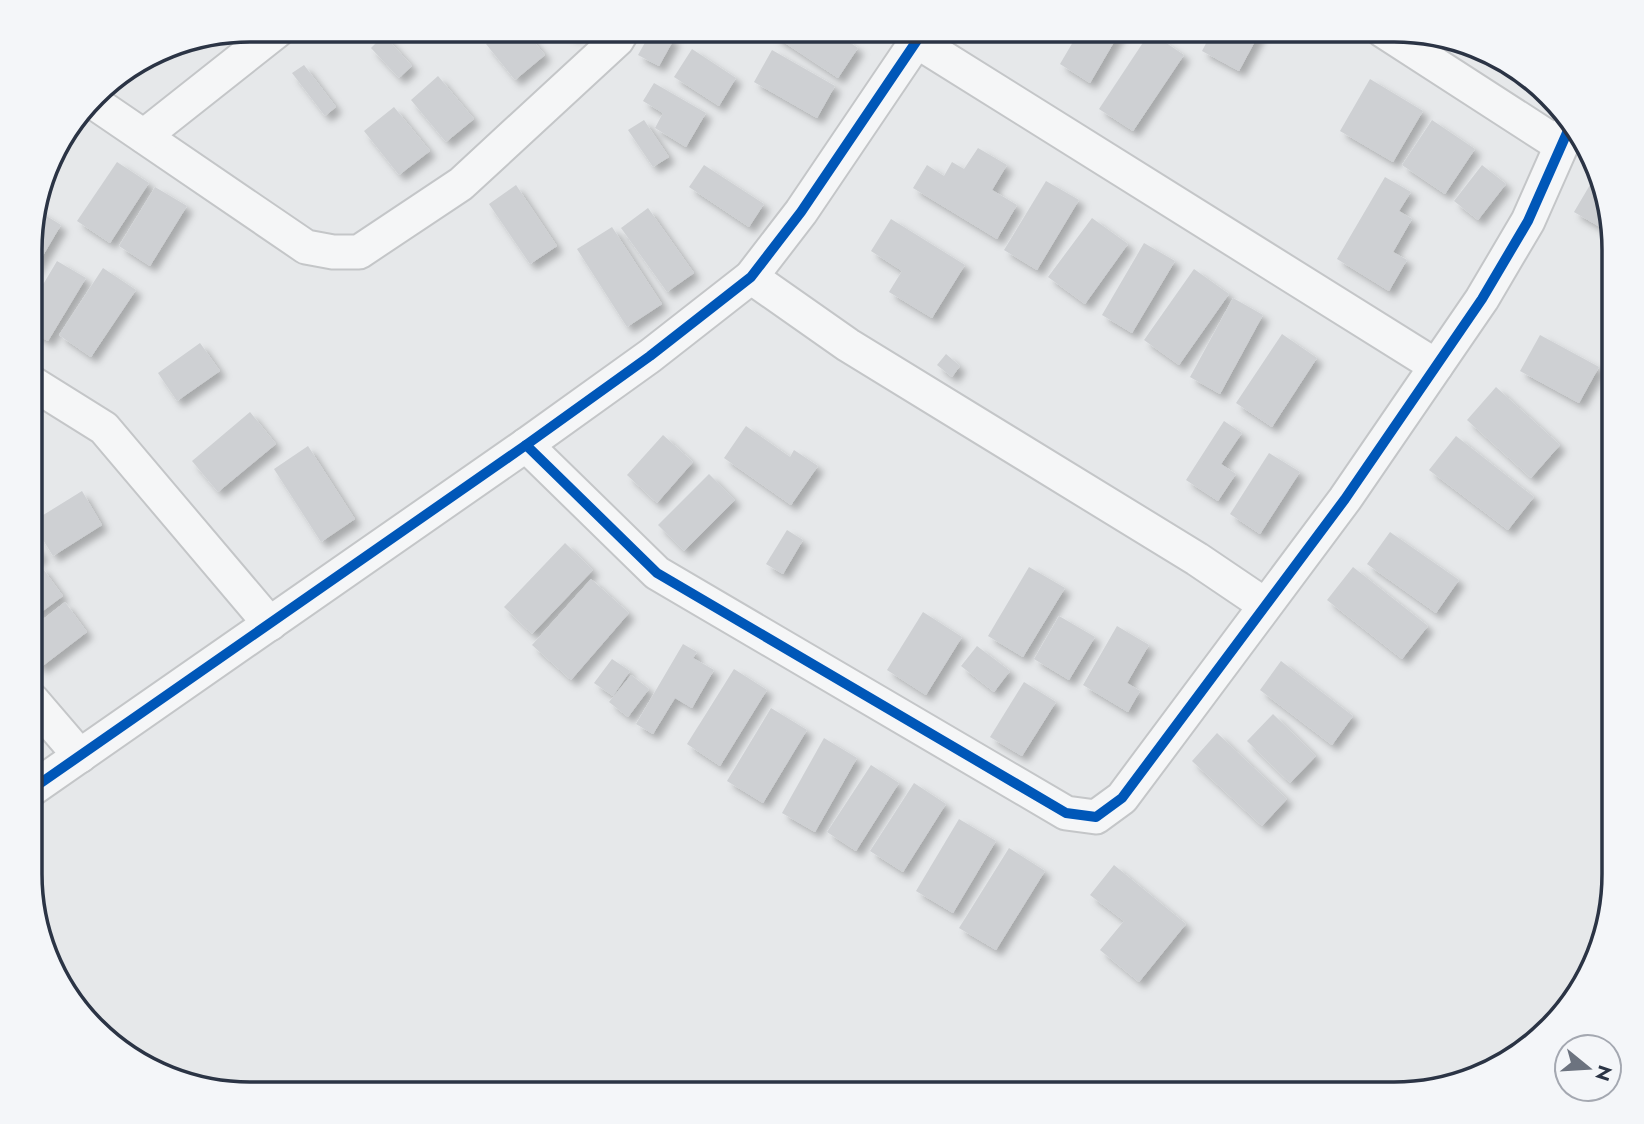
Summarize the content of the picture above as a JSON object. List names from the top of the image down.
{
  "north": "right"
}
